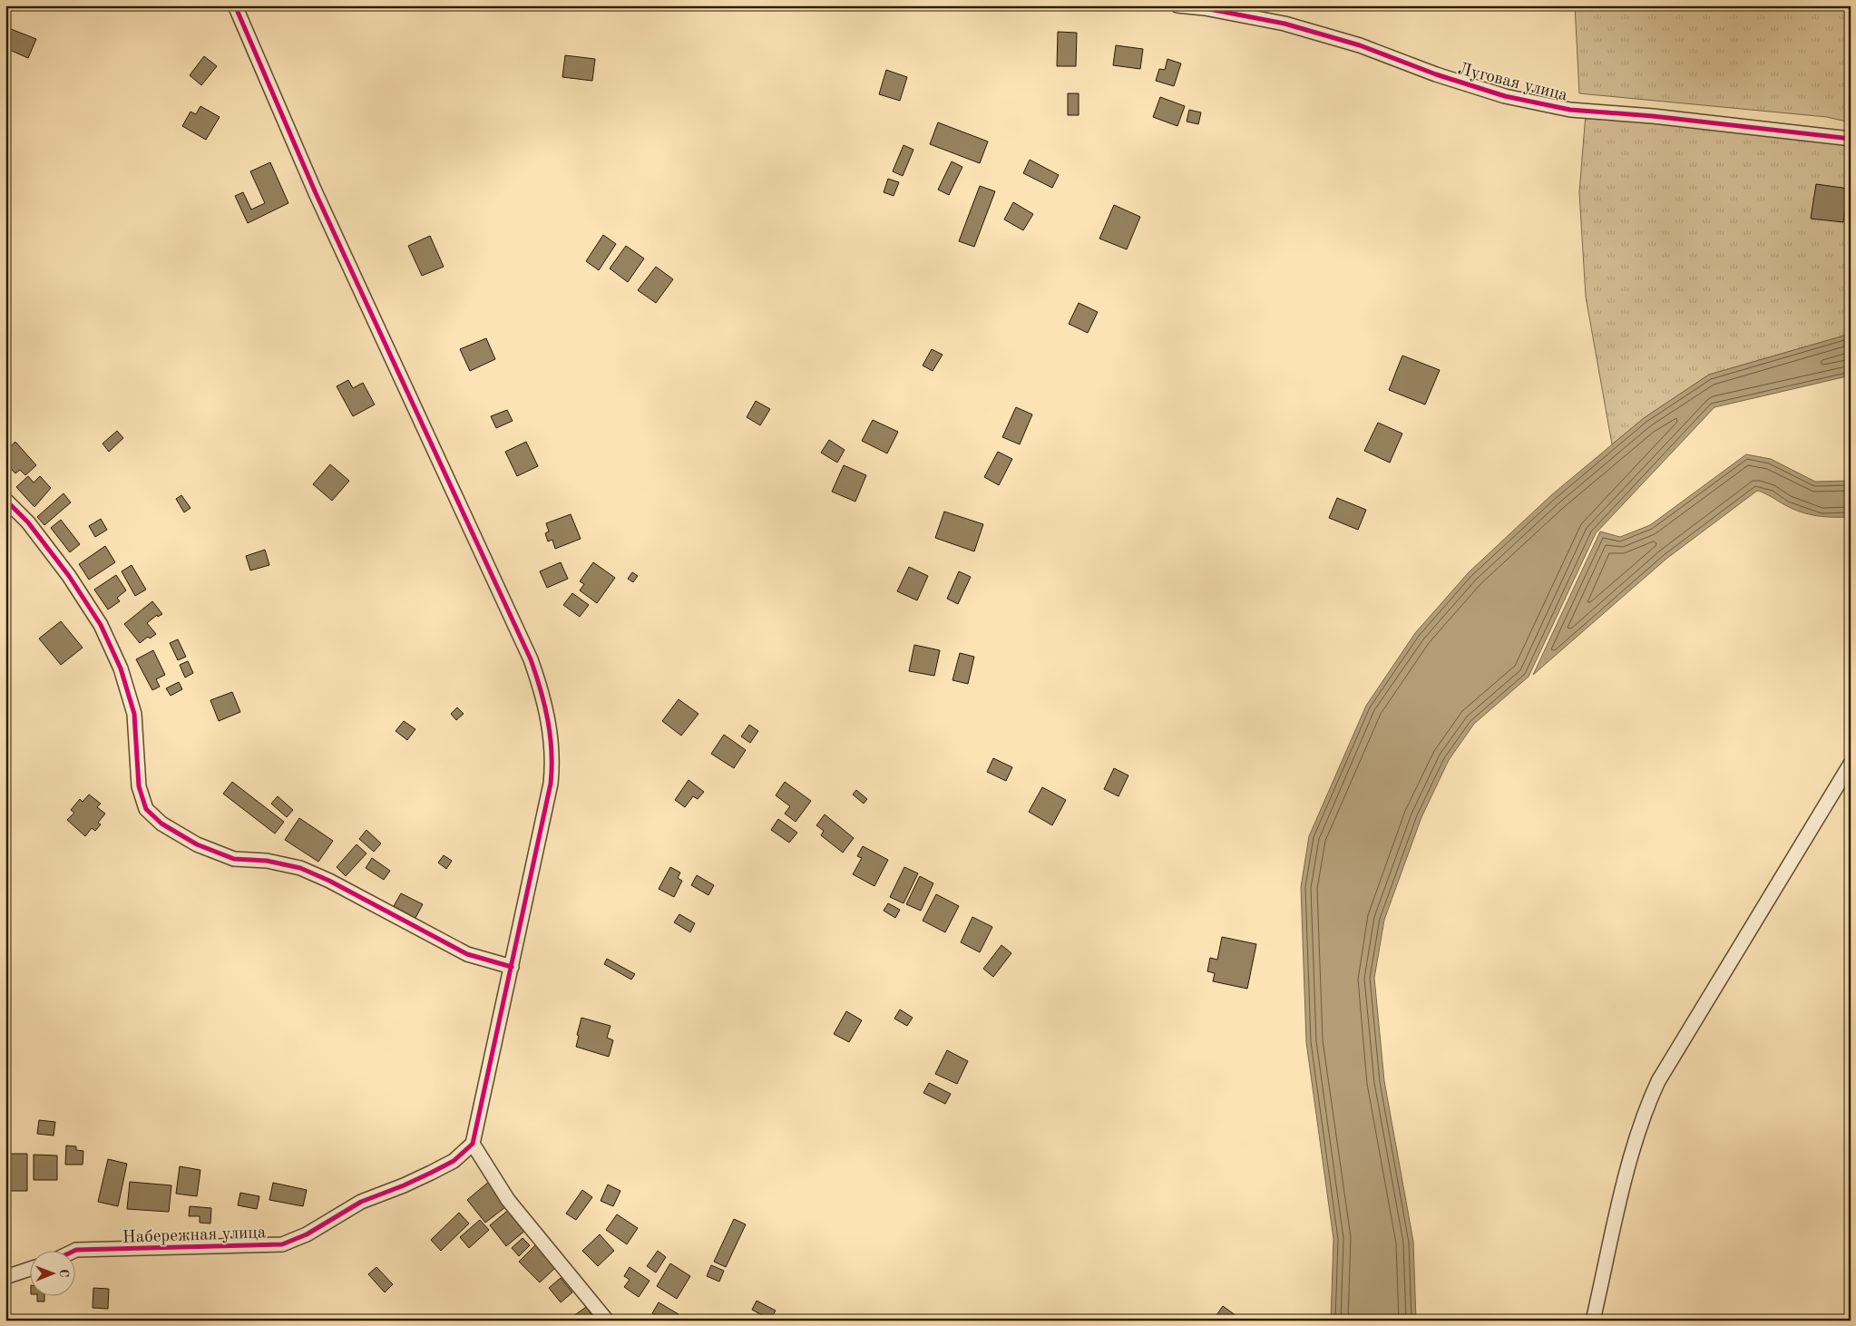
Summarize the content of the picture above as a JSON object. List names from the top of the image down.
{
  "streets": {
    "street": ["Луговая улица", "Набережная улица"]
  },
  "north": "right"
}
